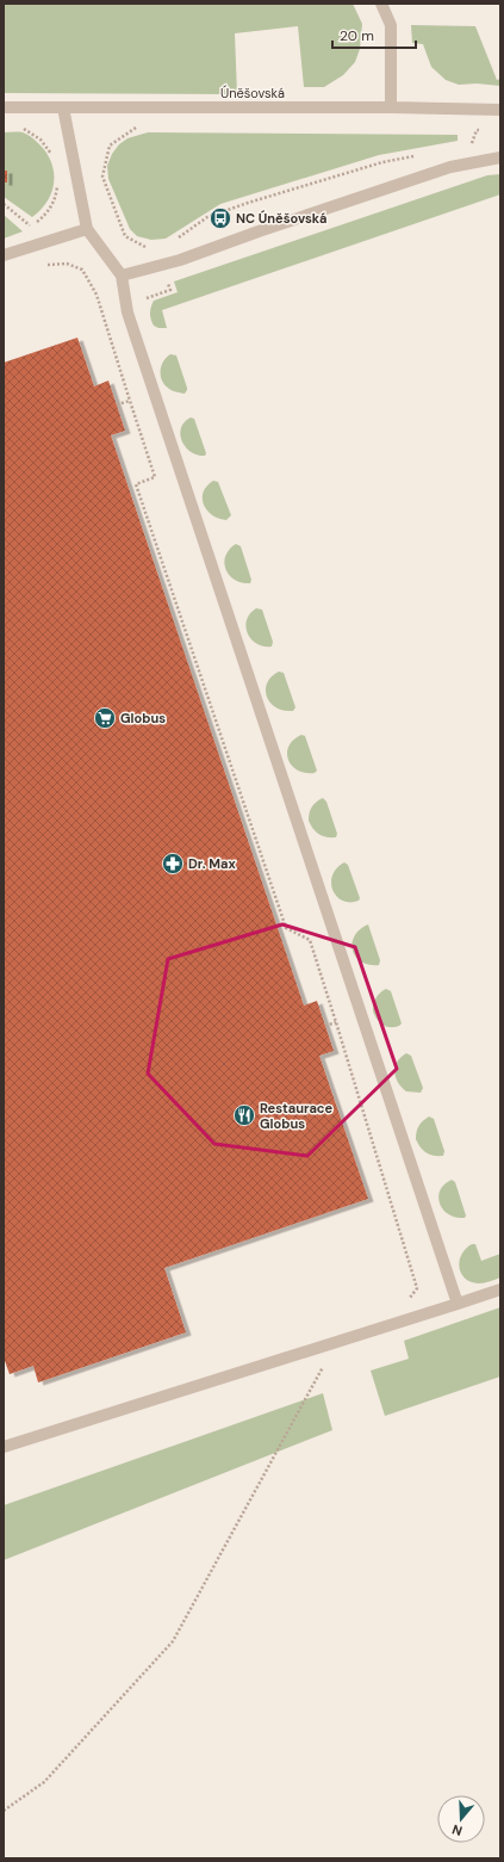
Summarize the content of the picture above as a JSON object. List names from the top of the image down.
{
  "streets": {
    "street": ["Úněšovská"]
  },
  "places": {
    "bus stop": ["NC Úněšovská"],
    "supermarket": ["Globus"],
    "pharmacy": ["Dr. Max"],
    "restaurant": ["Restaurace Globus"]
  },
  "scale_bar": "20 m",
  "north": "bottom"
}
